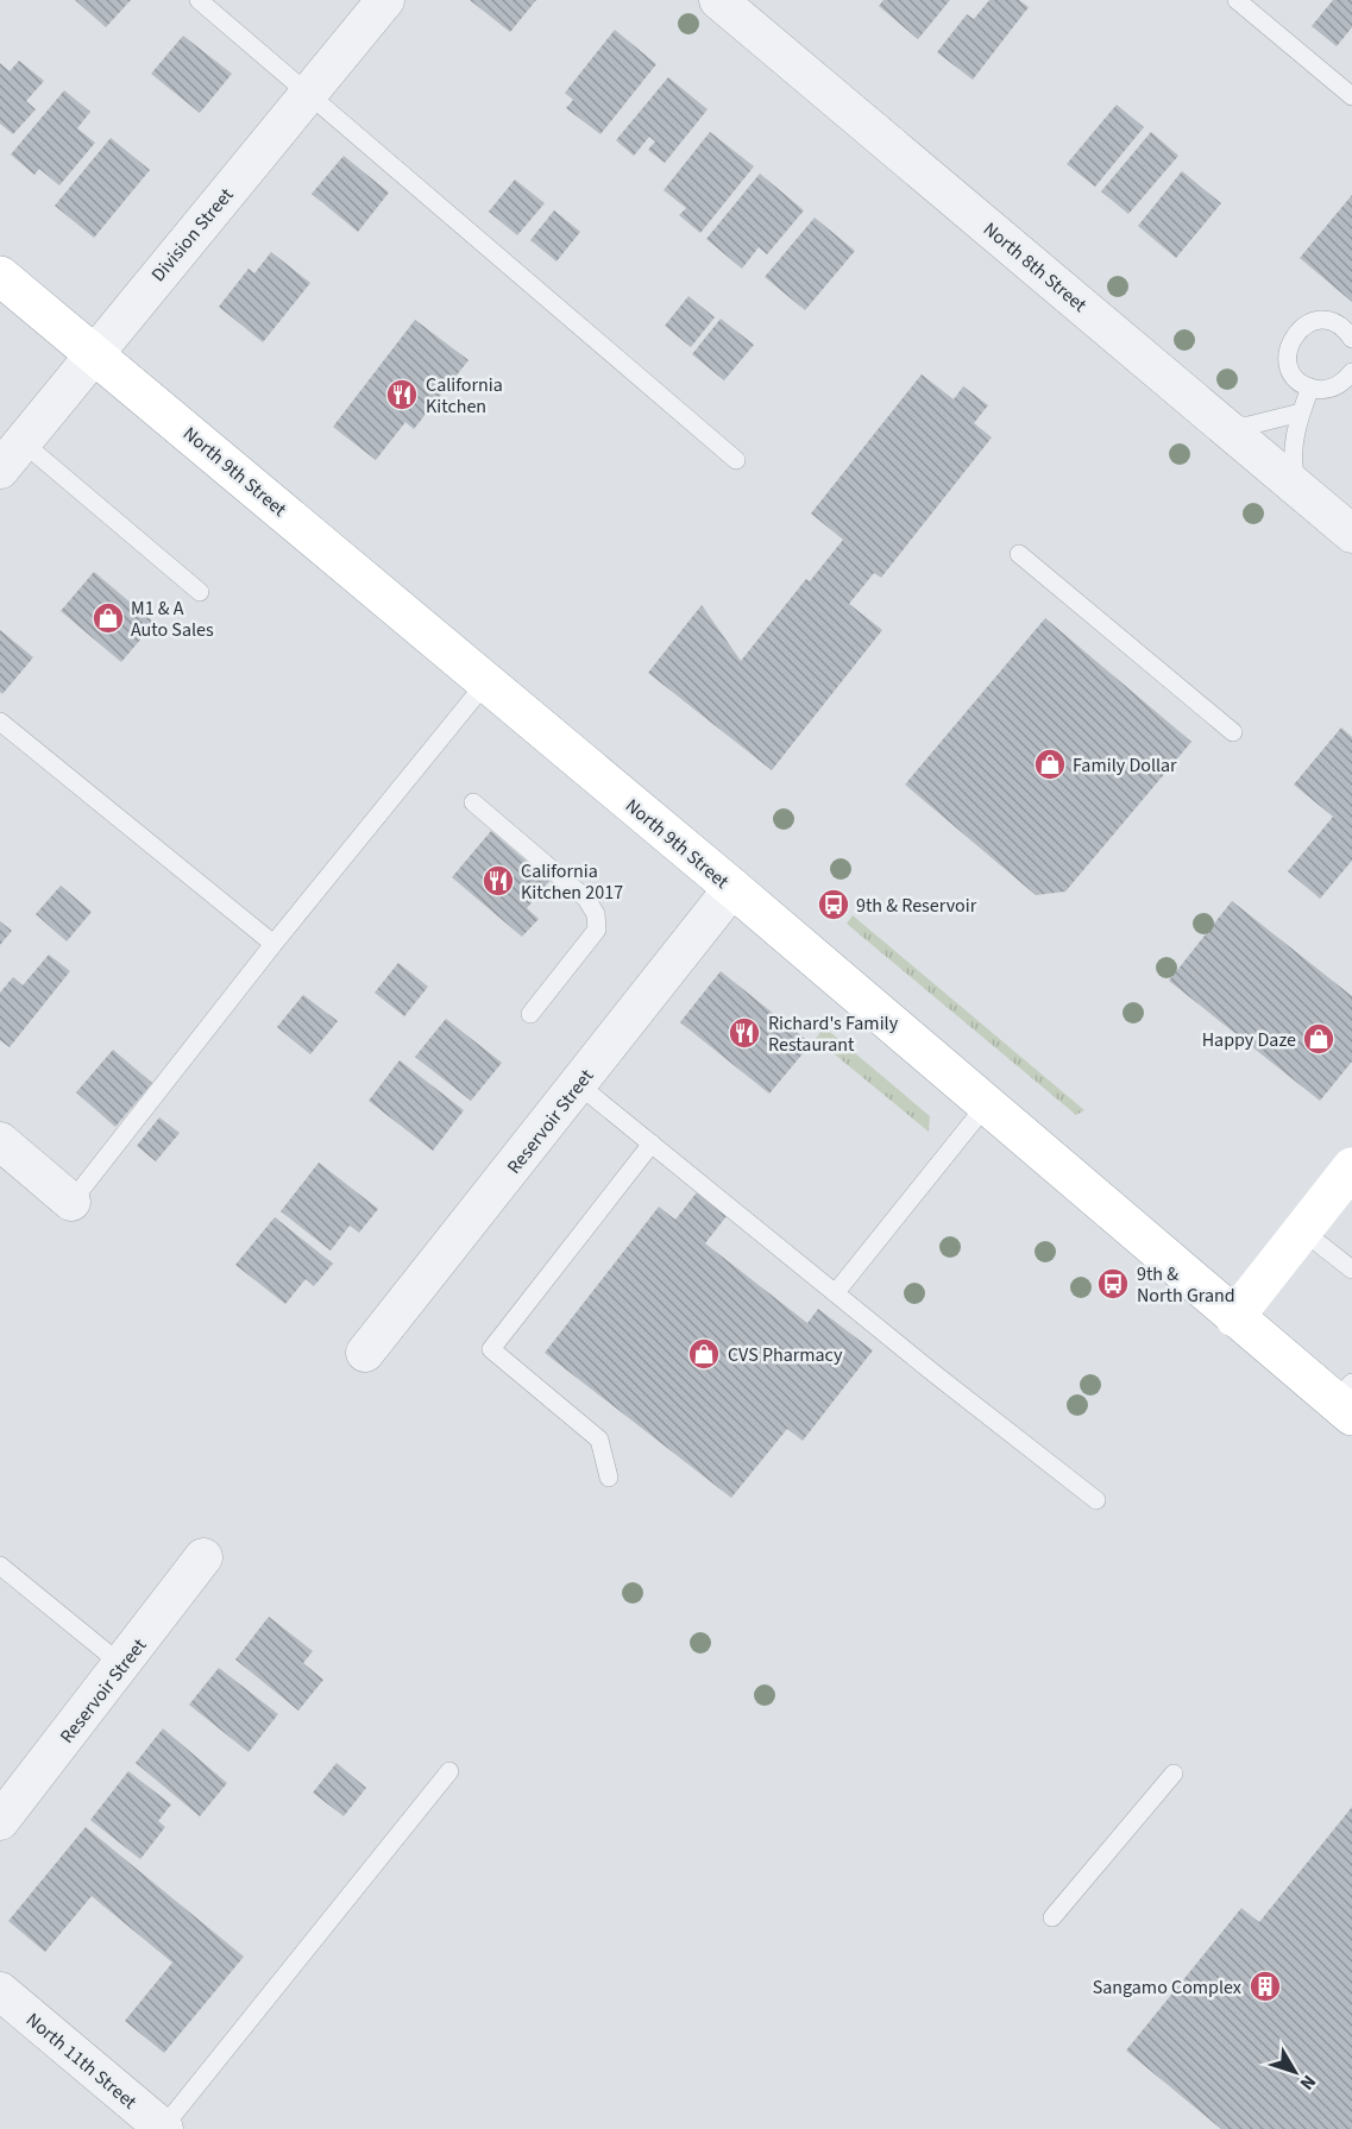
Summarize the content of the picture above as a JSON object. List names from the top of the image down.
{
  "streets": {
    "main road": ["North 9th Street"],
    "street": [
      "Division Street",
      "North 8th Street",
      "Reservoir Street",
      "North 11th Street"
    ]
  },
  "crossings": [
    ["Division Street", "North 9th Street"],
    ["North 9th Street", "Reservoir Street"]
  ],
  "places": {
    "restaurant": ["California Kitchen", "California Kitchen 2017", "Richard's Family Restaurant"],
    "shop": [
      "M1 & A Auto Sales",
      "Family Dollar",
      "Happy Daze",
      "CVS Pharmacy"
    ],
    "bus stop": ["9th & Reservoir", "9th & North Grand"],
    "building": ["Sangamo Complex"]
  },
  "north": "bottom right"
}
